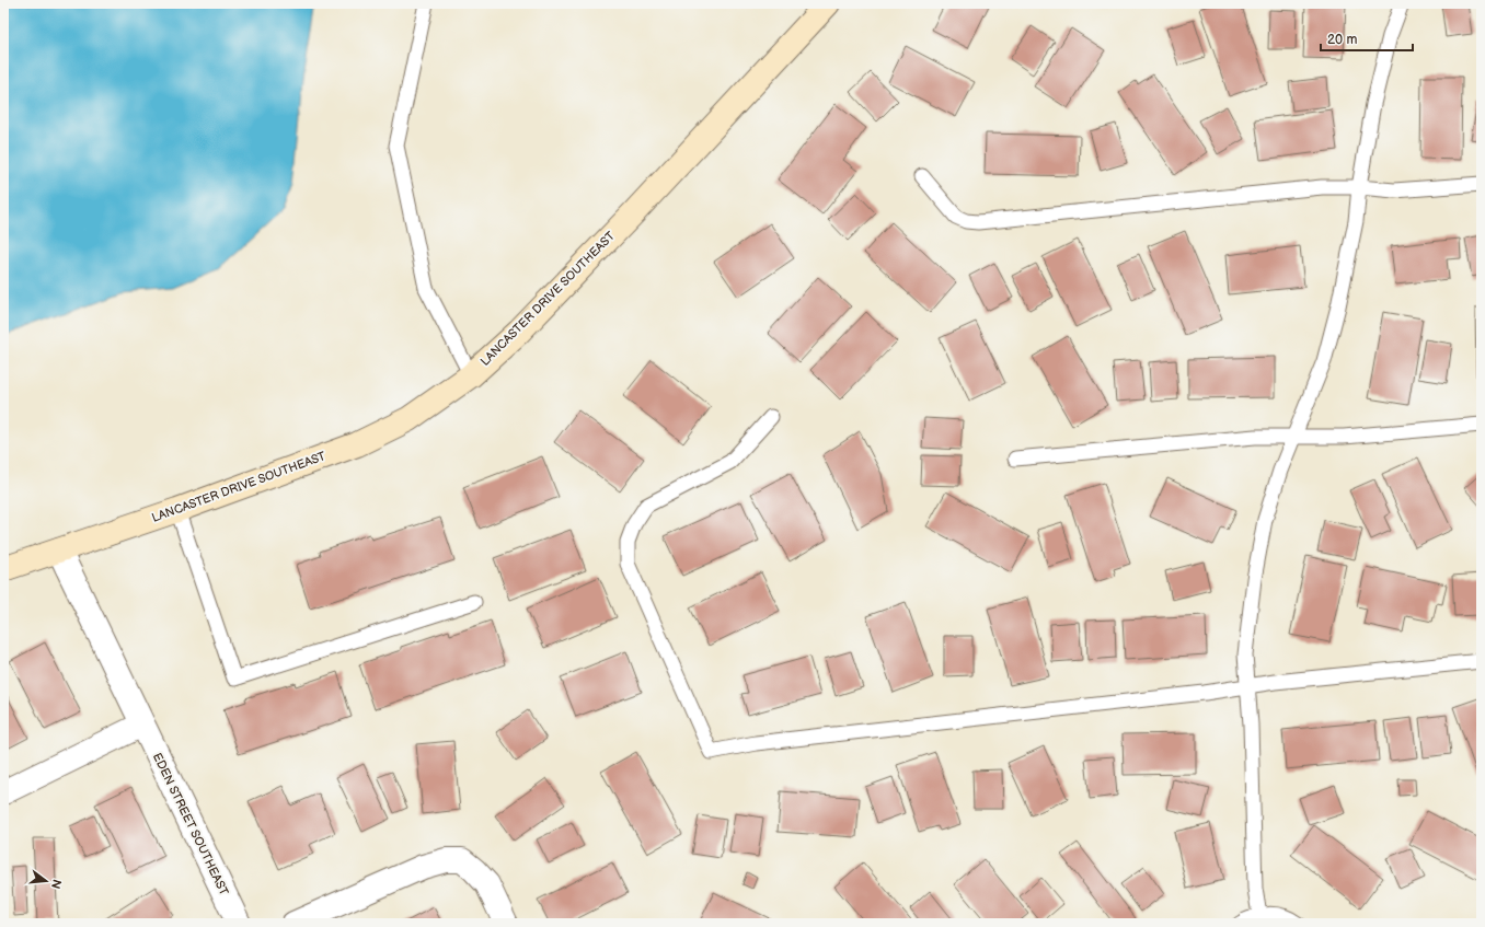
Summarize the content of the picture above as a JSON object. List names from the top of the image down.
{
  "streets": {
    "main road": ["LANCASTER DRIVE SOUTHEAST"],
    "street": ["EDEN STREET SOUTHEAST"]
  },
  "crossings": [
    ["LANCASTER DRIVE SOUTHEAST", "EDEN STREET SOUTHEAST"]
  ],
  "scale_bar": "20 m",
  "north": "right"
}
